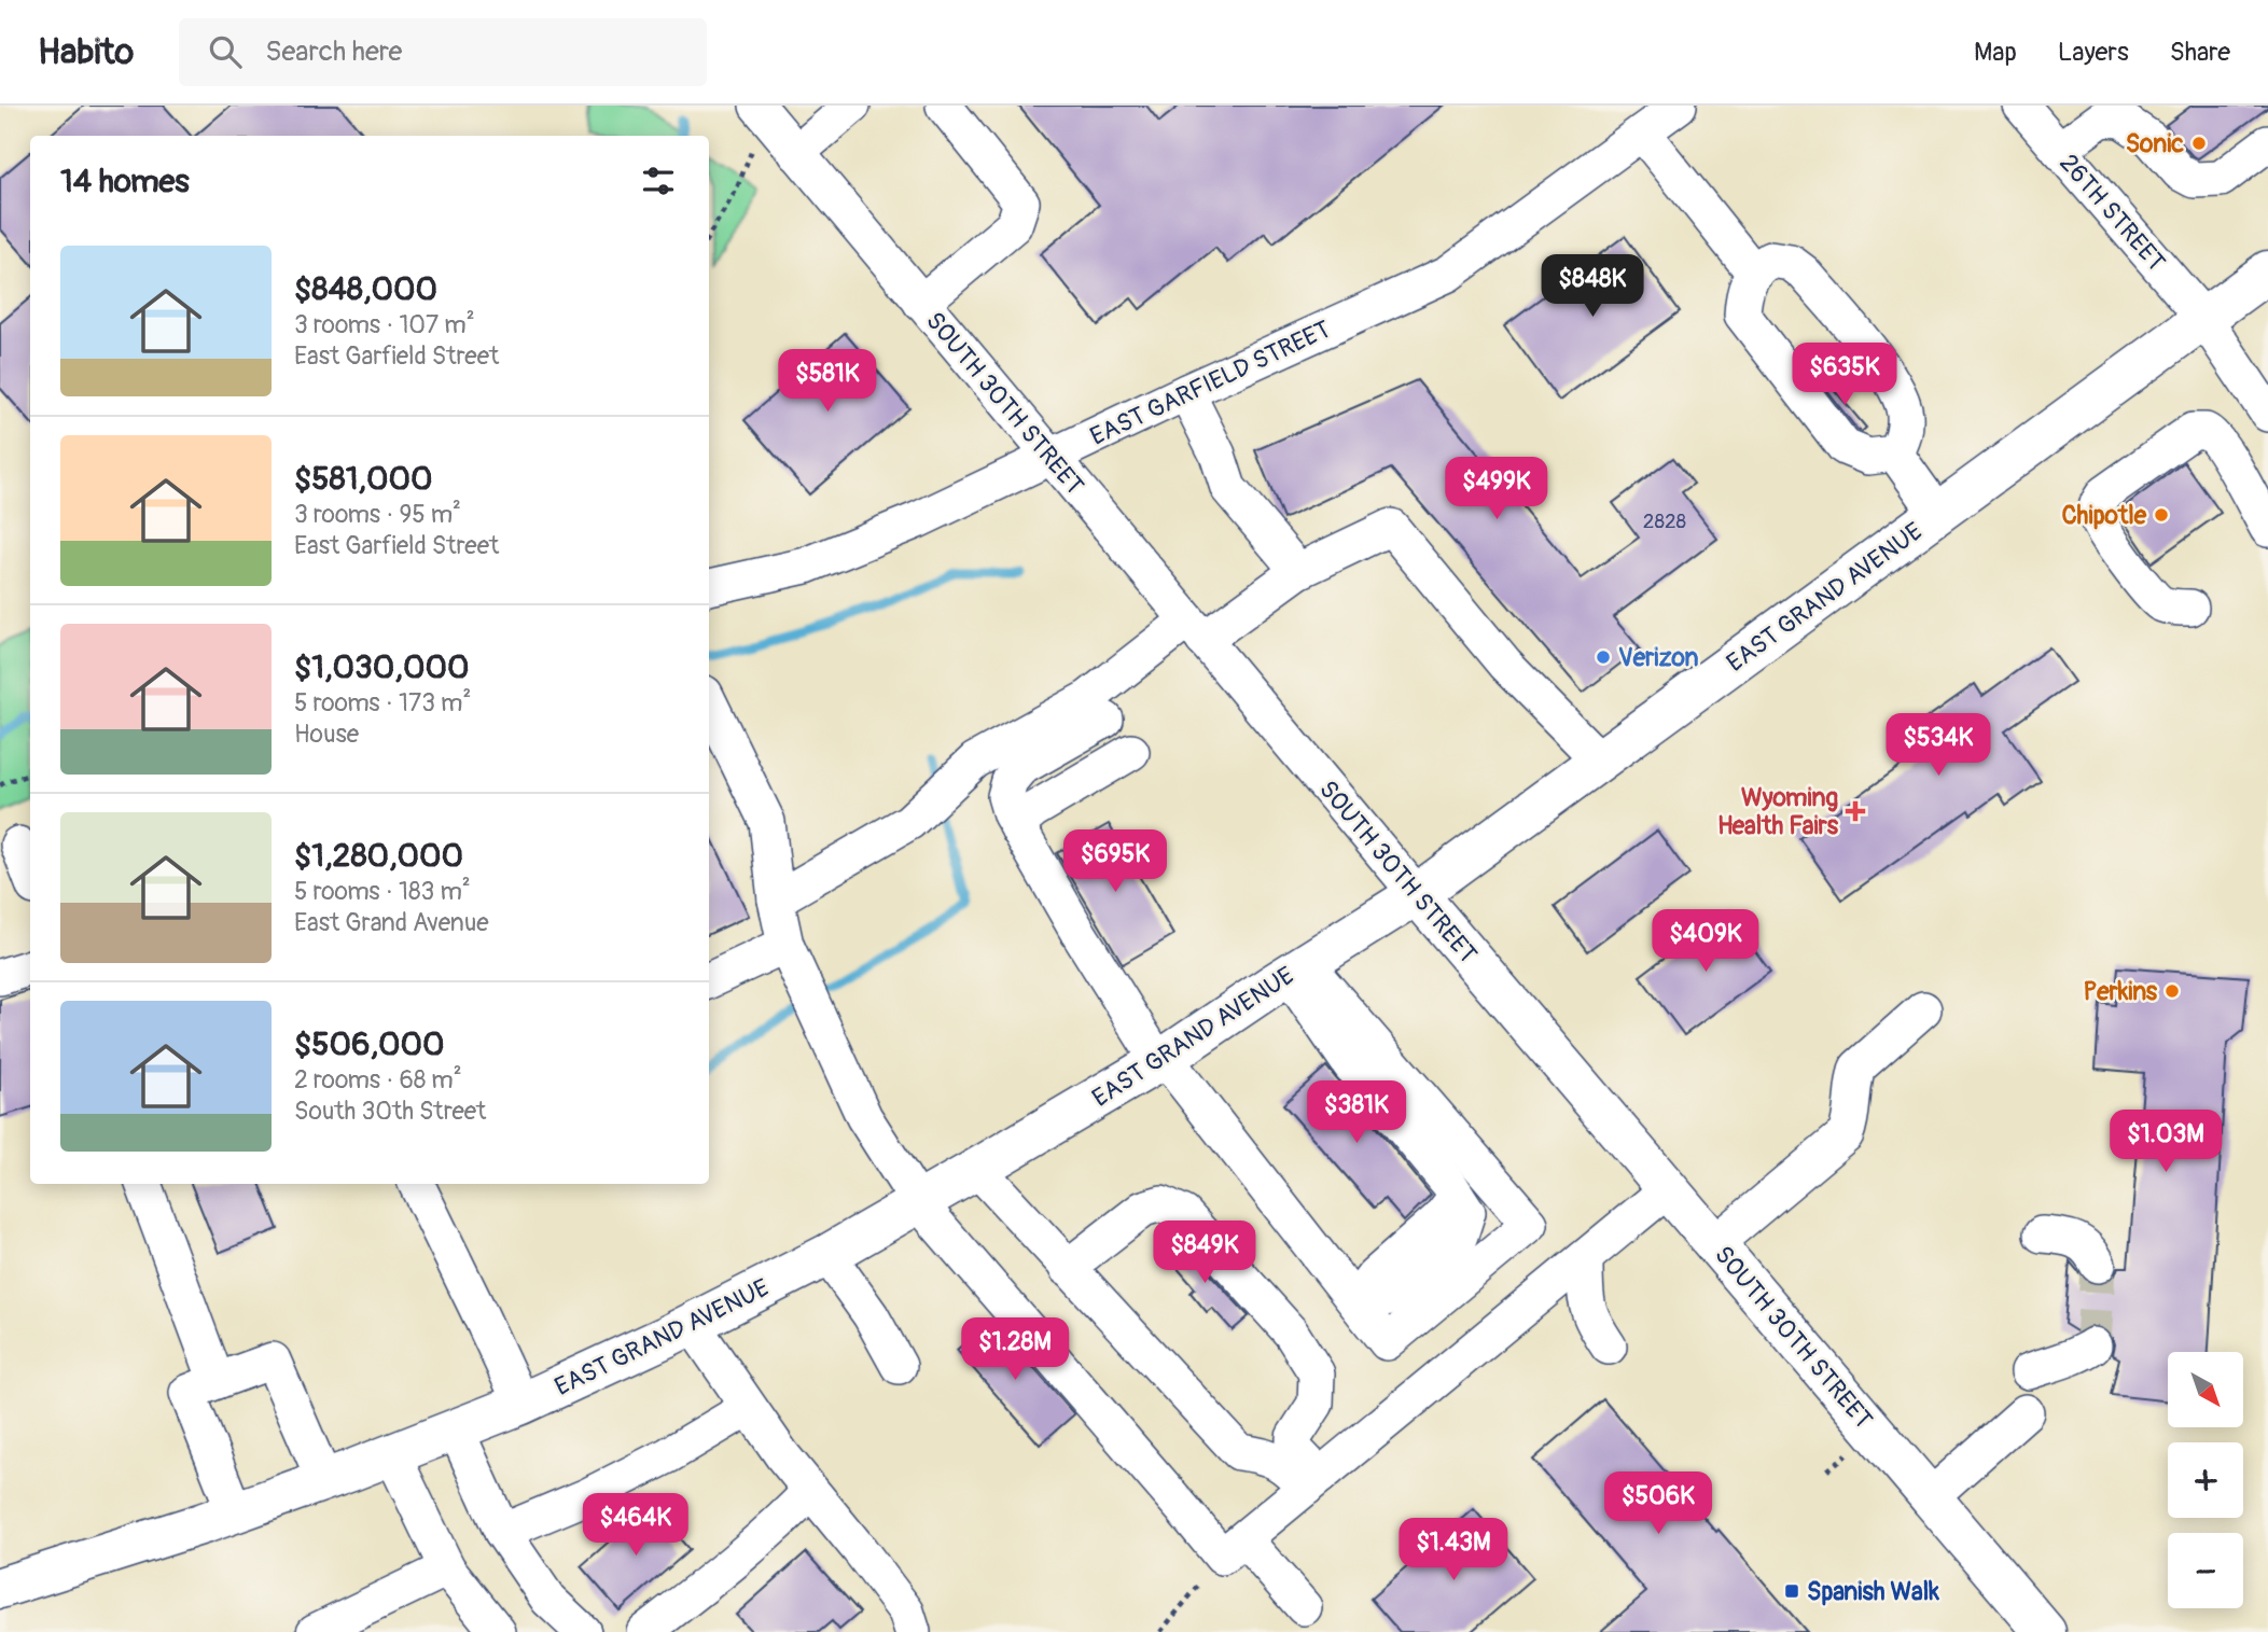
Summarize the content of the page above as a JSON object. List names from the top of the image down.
{
  "streets": {
    "main road": ["SOUTH 30TH STREET", "EAST GRAND AVENUE"],
    "street": ["26TH STREET", "EAST GARFIELD STREET"]
  },
  "crossings": [
    ["26TH STREET", "EAST GRAND AVENUE"],
    ["EAST GARFIELD STREET", "SOUTH 30TH STREET"],
    ["SOUTH 30TH STREET", "EAST GRAND AVENUE"]
  ],
  "places": {
    "other": [
      "Sonic",
      "Chipotle",
      "Verizon",
      "Perkins"
    ],
    "health": ["Wyoming Health Fairs"],
    "transit": ["Spanish Walk"]
  },
  "house_numbers": ["2828"],
  "north": "bottom right",
  "page": {
    "header": "Habito",
    "search": "Search here",
    "nav": ["Map", "Layers", "Share"],
    "heading": "14 homes",
    "list": [
      {
        "name": "$848,000",
        "note": "3 rooms · 107 m² · East Garfield Street"
      },
      {
        "name": "$581,000",
        "note": "3 rooms · 95 m² · East Garfield Street"
      },
      {
        "name": "$1,030,000",
        "note": "5 rooms · 173 m² · House"
      },
      {
        "name": "$1,280,000",
        "note": "5 rooms · 183 m² · East Grand Avenue"
      },
      {
        "name": "$506,000",
        "note": "2 rooms · 68 m² · South 30th Street"
      }
    ],
    "price": [
      "$848K",
      "$635K",
      "$581K",
      "$499K",
      "$534K",
      "$695K",
      "$409K",
      "$381K",
      "$1.03M",
      "$849K",
      "$1.28M",
      "$506K",
      "$464K",
      "$1.43M"
    ],
    "map_buttons": ["+", "−"]
  }
}
